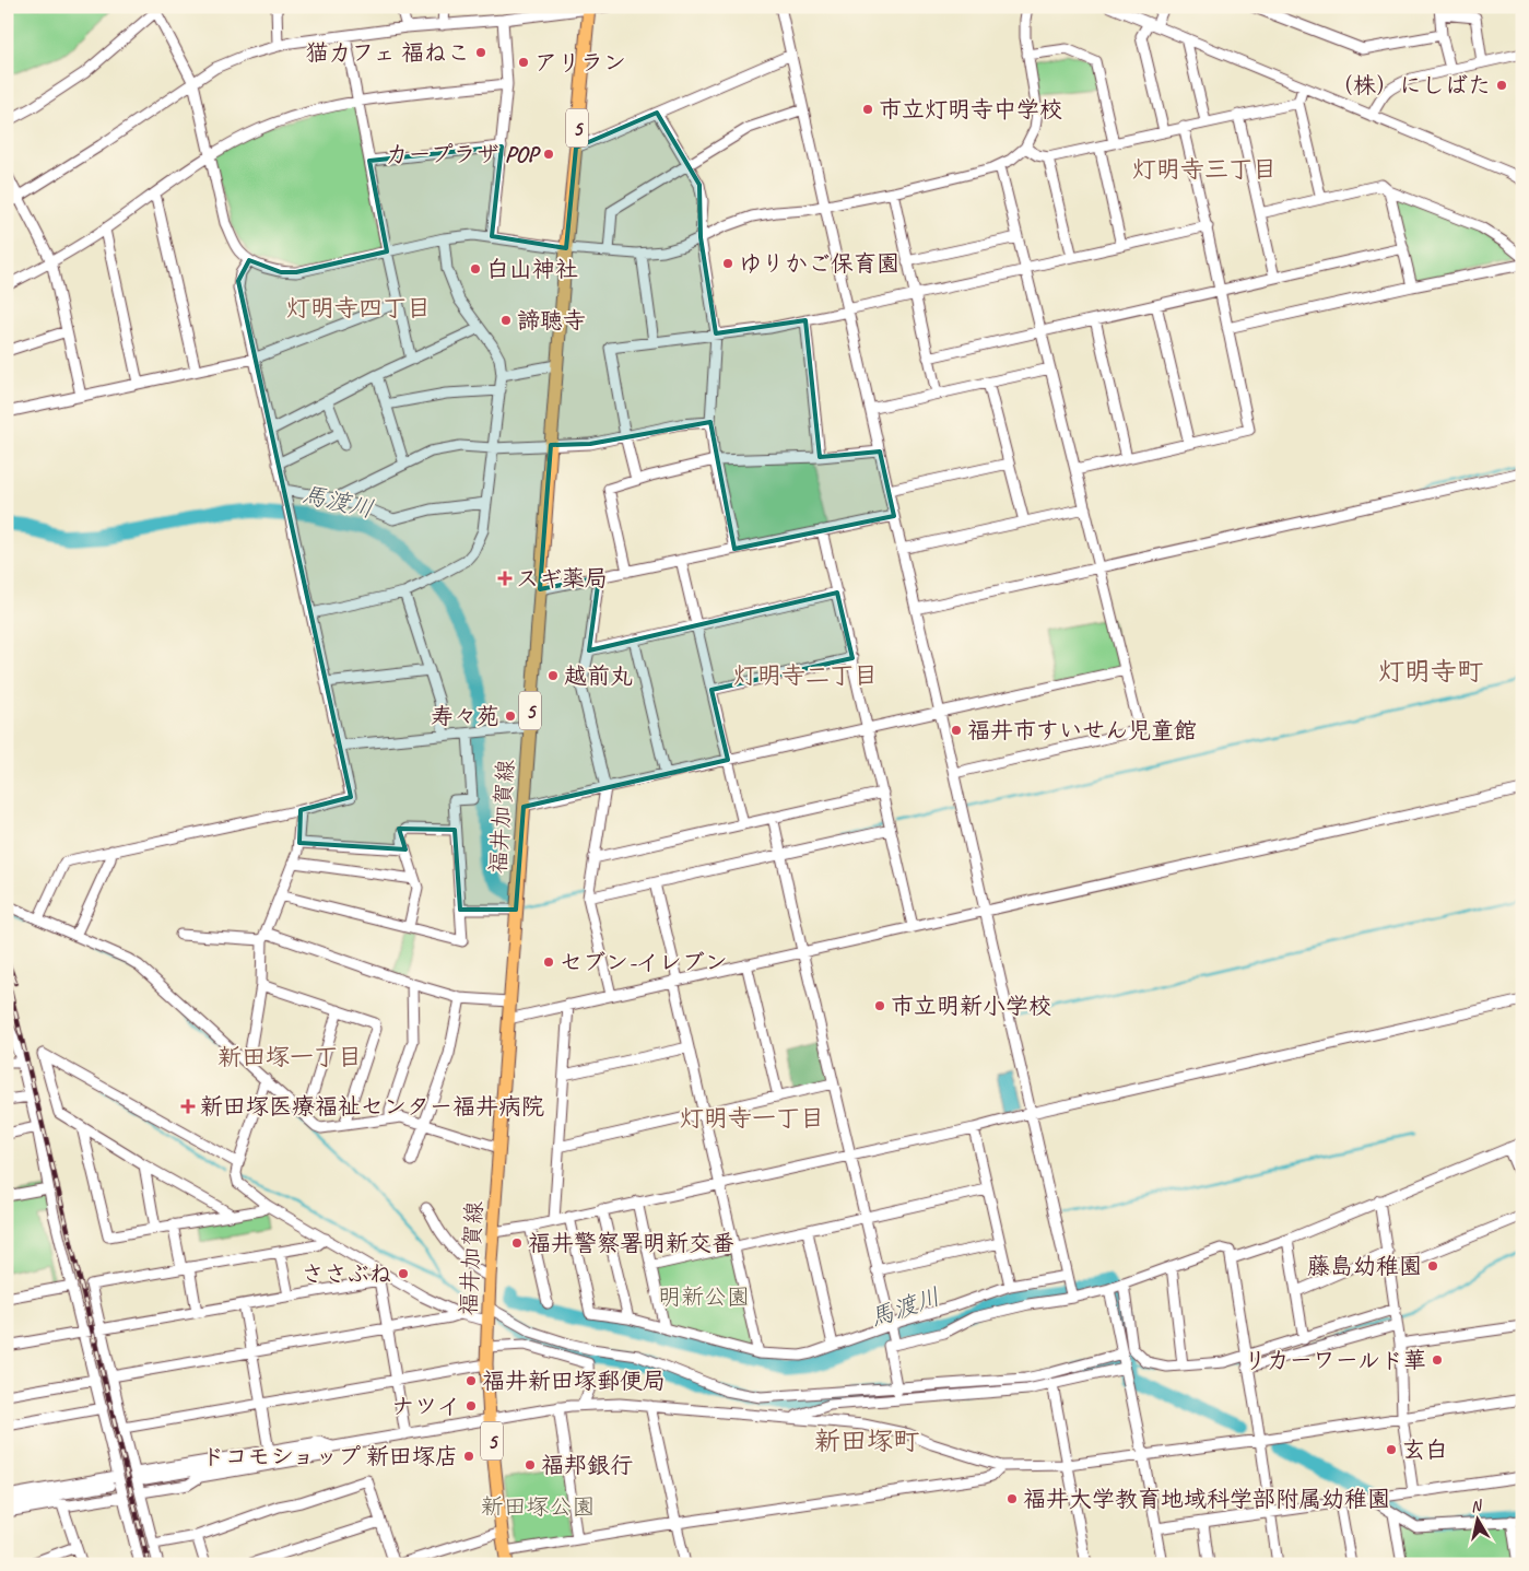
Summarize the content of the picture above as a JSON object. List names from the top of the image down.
{
  "streets": {
    "main road": ["5", "福井加賀線"]
  },
  "districts": [
    "灯明寺三丁目",
    "灯明寺四丁目",
    "灯明寺町",
    "灯明寺二丁目",
    "新田塚一丁目",
    "灯明寺一丁目",
    "新田塚町"
  ],
  "water": ["馬渡川"],
  "parks": ["明新公園", "新田塚公園"],
  "places": {
    "other": [
      "猫カフェ 福ねこ",
      "アリラン",
      "（株）にしばた",
      "市立灯明寺中学校",
      "カープラザ POP",
      "ゆりかご保育園",
      "白山神社",
      "諦聴寺",
      "越前丸",
      "寿々苑",
      "福井市すいせん児童館",
      "セブン-イレブン",
      "市立明新小学校",
      "福井警察署明新交番",
      "藤島幼稚園",
      "ささぶね",
      "リカーワールド華",
      "福井新田塚郵便局",
      "ナツイ",
      "玄白",
      "ドコモショップ 新田塚店",
      "福邦銀行",
      "福井大学教育地域科学部附属幼稚園"
    ],
    "health": ["スギ薬局", "新田塚医療福祉センター福井病院"]
  },
  "north": "top"
}
